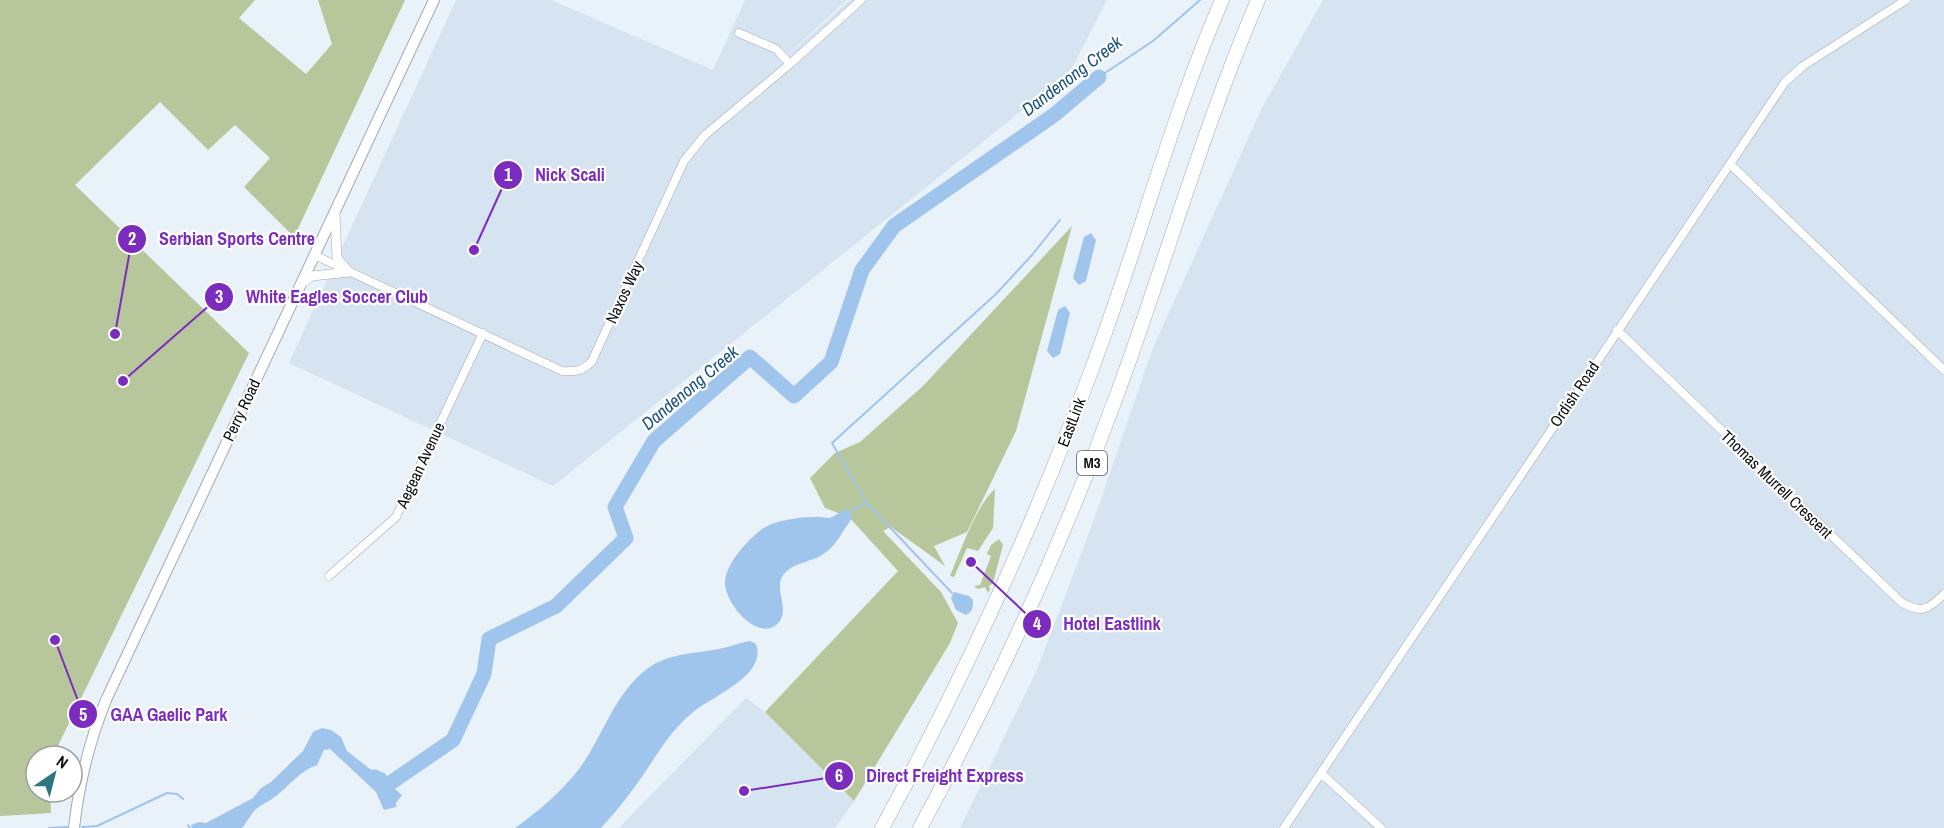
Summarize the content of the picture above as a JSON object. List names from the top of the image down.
{
  "streets": {
    "highway": ["EastLink", "M3"],
    "main road": ["Perry Road"],
    "street": [
      "Naxos Way",
      "Ordish Road",
      "Aegean Avenue",
      "Thomas Murrell Crescent"
    ]
  },
  "crossings": [
    ["Naxos Way", "Perry Road"],
    ["Naxos Way", "Aegean Avenue"],
    ["Ordish Road", "Thomas Murrell Crescent"]
  ],
  "water": ["Dandenong Creek"],
  "places": [
    "Nick Scali",
    "Serbian Sports Centre",
    "White Eagles Soccer Club",
    "Hotel Eastlink",
    "GAA Gaelic Park",
    "Direct Freight Express"
  ],
  "north": "top right"
}
